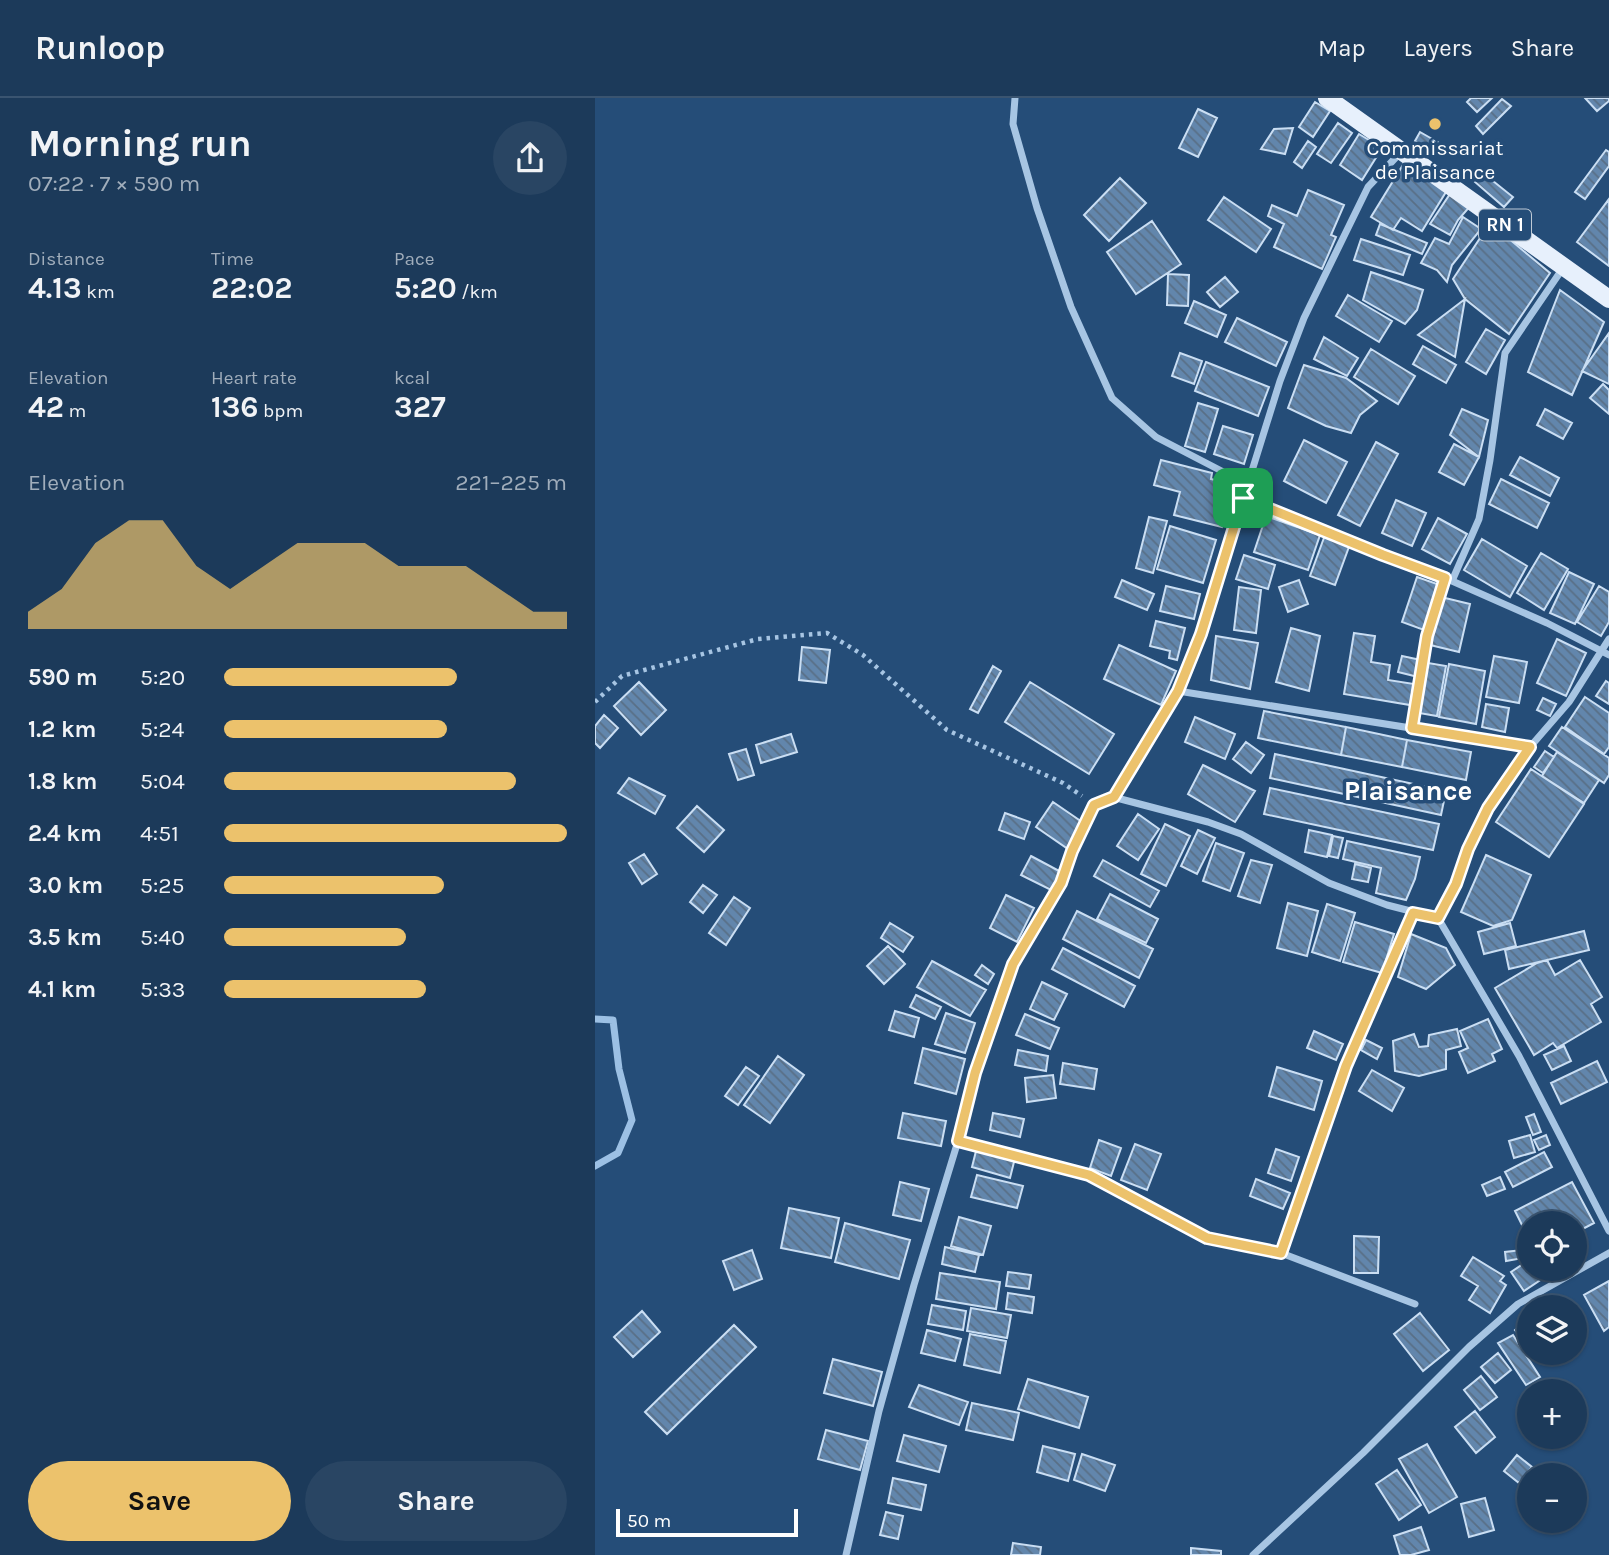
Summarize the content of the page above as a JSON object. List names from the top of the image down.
{
  "streets": {
    "main road": ["RN 1"]
  },
  "districts": ["Plaisance"],
  "places": ["Commissariat de Plaisance"],
  "scale_bar": "50 m",
  "page": {
    "header": "Runloop",
    "nav": ["Map", "Layers", "Share"],
    "heading": ["Morning run", "07:22 · 7 × 590 m"],
    "stats": [
      ["Distance", "4.13 km"],
      ["Time", "22:02"],
      ["Pace", "5:20 /km"],
      ["Elevation", "42 m"],
      ["Heart rate", "136 bpm"],
      ["kcal", "327"]
    ],
    "chart": ["Elevation", "221–225 m"],
    "list": [
      {
        "name": "590 m",
        "note": "5:20"
      },
      {
        "name": "1.2 km",
        "note": "5:24"
      },
      {
        "name": "1.8 km",
        "note": "5:04"
      },
      {
        "name": "2.4 km",
        "note": "4:51"
      },
      {
        "name": "3.0 km",
        "note": "5:25"
      },
      {
        "name": "3.5 km",
        "note": "5:40"
      },
      {
        "name": "4.1 km",
        "note": "5:33"
      }
    ],
    "map_buttons": ["+", "−"],
    "buttons": ["Save", "Share"],
    "scale": "50 m"
  }
}
